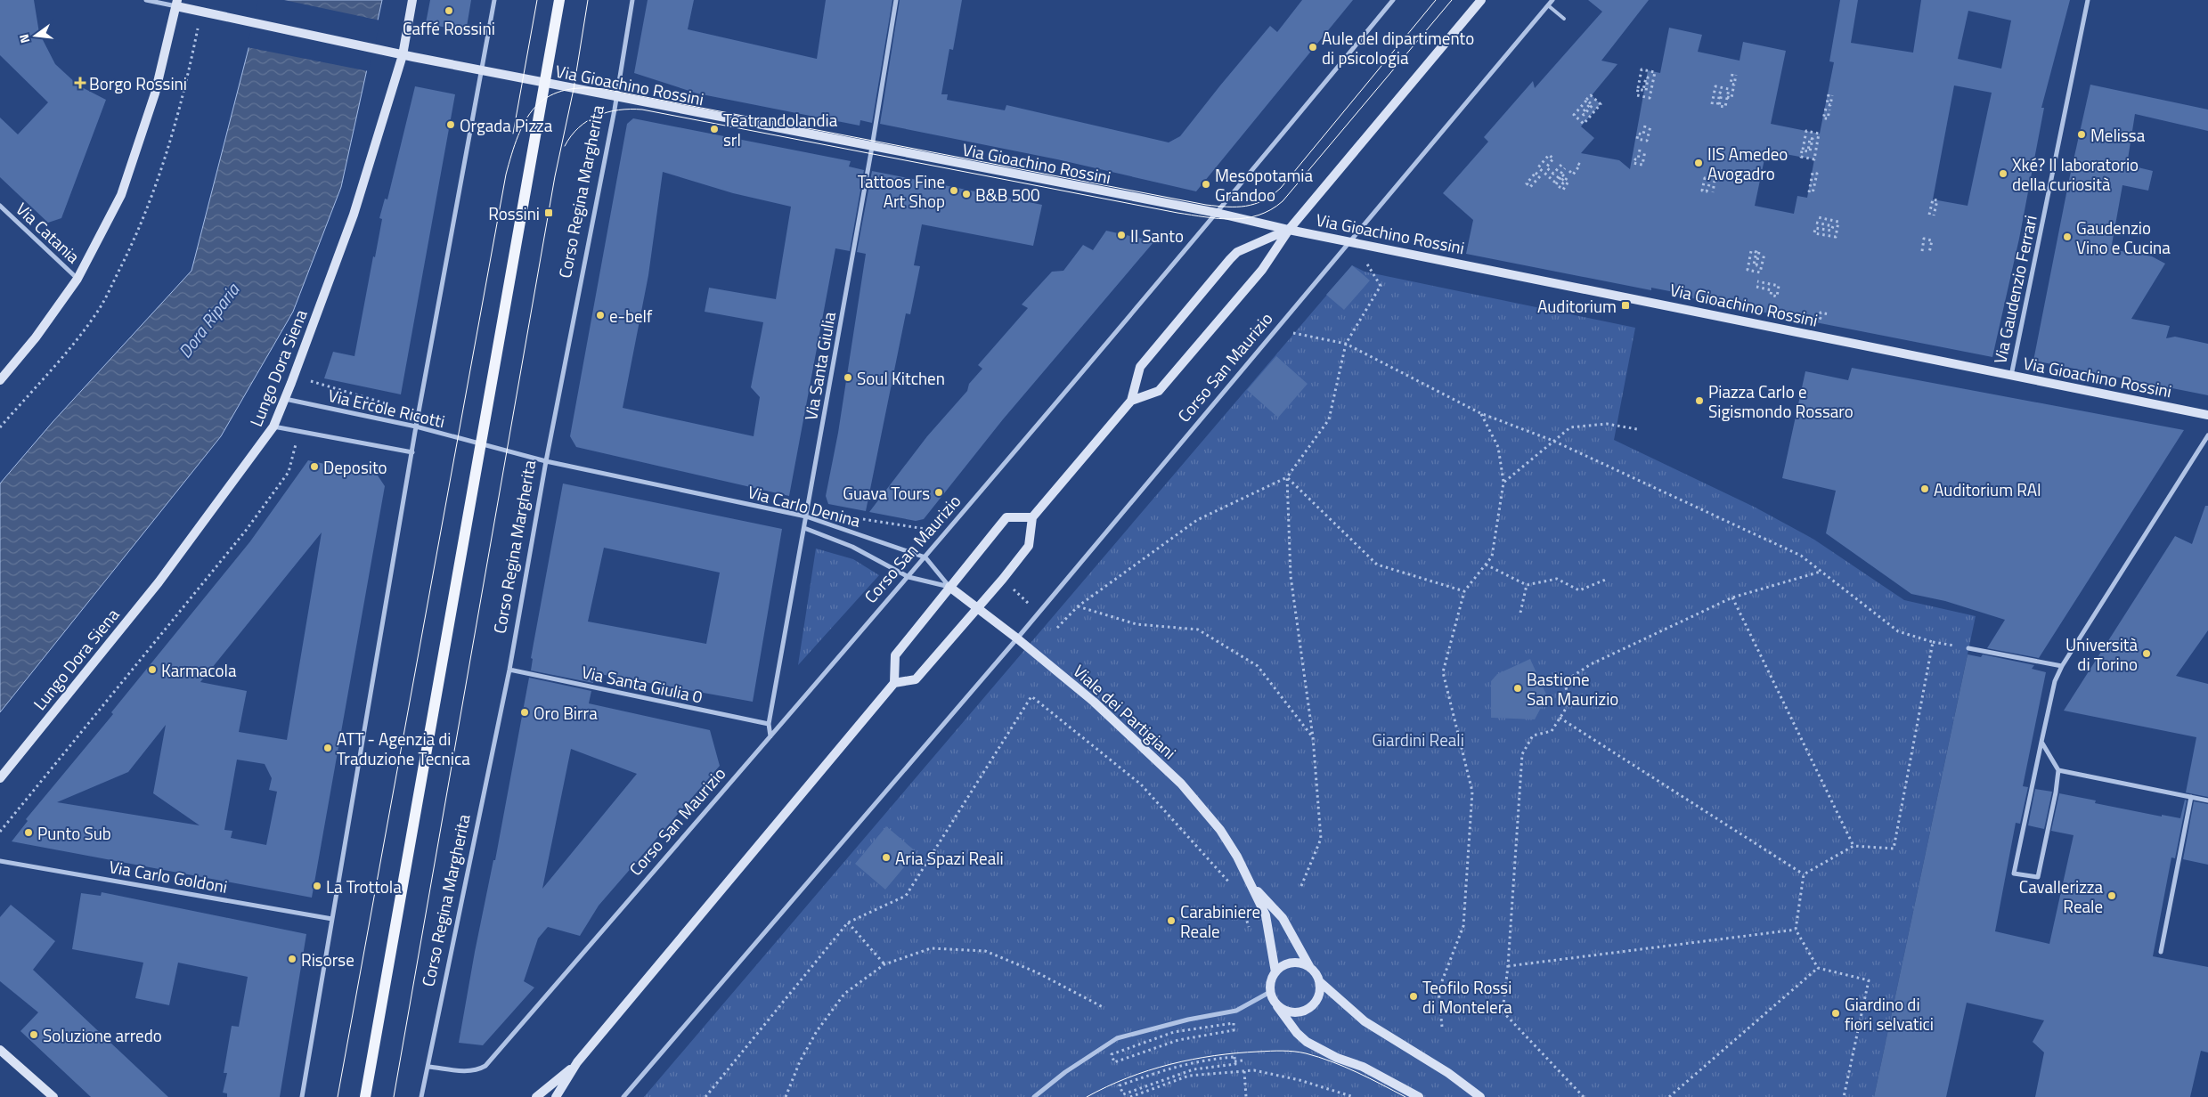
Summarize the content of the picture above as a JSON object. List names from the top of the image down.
{
  "streets": {
    "street": [
      "Via Gioachino Rossini",
      "Corso Regina Margherita",
      "Via Catania",
      "Via Gaudenzio Ferrari",
      "Via Santa Giulia",
      "Corso San Maurizio",
      "Lungo Dora Siena",
      "Via Ercole Ricotti",
      "Via Carlo Denina",
      "Via Santa Giulia 0",
      "Viale dei Partigiani",
      "Via Carlo Goldoni"
    ]
  },
  "crossings": [
    ["Via Gioachino Rossini", "Corso Regina Margherita"],
    ["Via Gioachino Rossini", "Via Gaudenzio Ferrari"],
    ["Via Gioachino Rossini", "Via Santa Giulia"],
    ["Via Gioachino Rossini", "Corso San Maurizio"],
    ["Via Gioachino Rossini", "Lungo Dora Siena"],
    ["Corso Regina Margherita", "Corso San Maurizio"],
    ["Corso Regina Margherita", "Via Carlo Denina"],
    ["Corso Regina Margherita", "Via Santa Giulia 0"],
    ["Via Santa Giulia", "Corso San Maurizio"],
    ["Via Santa Giulia", "Via Carlo Denina"],
    ["Via Santa Giulia", "Via Santa Giulia 0"],
    ["Corso San Maurizio", "Via Carlo Denina"],
    ["Corso San Maurizio", "Viale dei Partigiani"],
    ["Lungo Dora Siena", "Via Ercole Ricotti"],
    ["Via Ercole Ricotti", "Via Carlo Denina"],
    ["Via Carlo Denina", "Viale dei Partigiani"]
  ],
  "water": ["Dora Riparia"],
  "parks": ["Giardini Reali"],
  "places": {
    "other": [
      "Caffé Rossini",
      "Aule del dipartimento di psicologia",
      "Orgada Pizza",
      "Teatrandolandia srl",
      "Melissa",
      "IIS Amedeo Avogadro",
      "Xké? Il laboratorio della curiosità",
      "Mesopotamia Grandoo",
      "Tattoos Fine Art Shop",
      "B&B 500",
      "Il Santo",
      "Gaudenzio Vino e Cucina",
      "e-belf",
      "Soul Kitchen",
      "Piazza Carlo e Sigismondo Rossaro",
      "Deposito",
      "Auditorium RAI",
      "Guava Tours",
      "Università di Torino",
      "Karmacola",
      "Bastione San Maurizio",
      "Oro Birra",
      "ATT - Agenzia di Traduzione Tecnica",
      "Punto Sub",
      "Aria Spazi Reali",
      "La Trottola",
      "Cavallerizza Reale",
      "Carabiniere Reale",
      "Risorse",
      "Teofilo Rossi di Montelera",
      "Giardino di fiori selvatici",
      "Soluzione arredo"
    ],
    "health": ["Borgo Rossini"],
    "transit": ["Rossini", "Auditorium"]
  },
  "north": "left"
}
